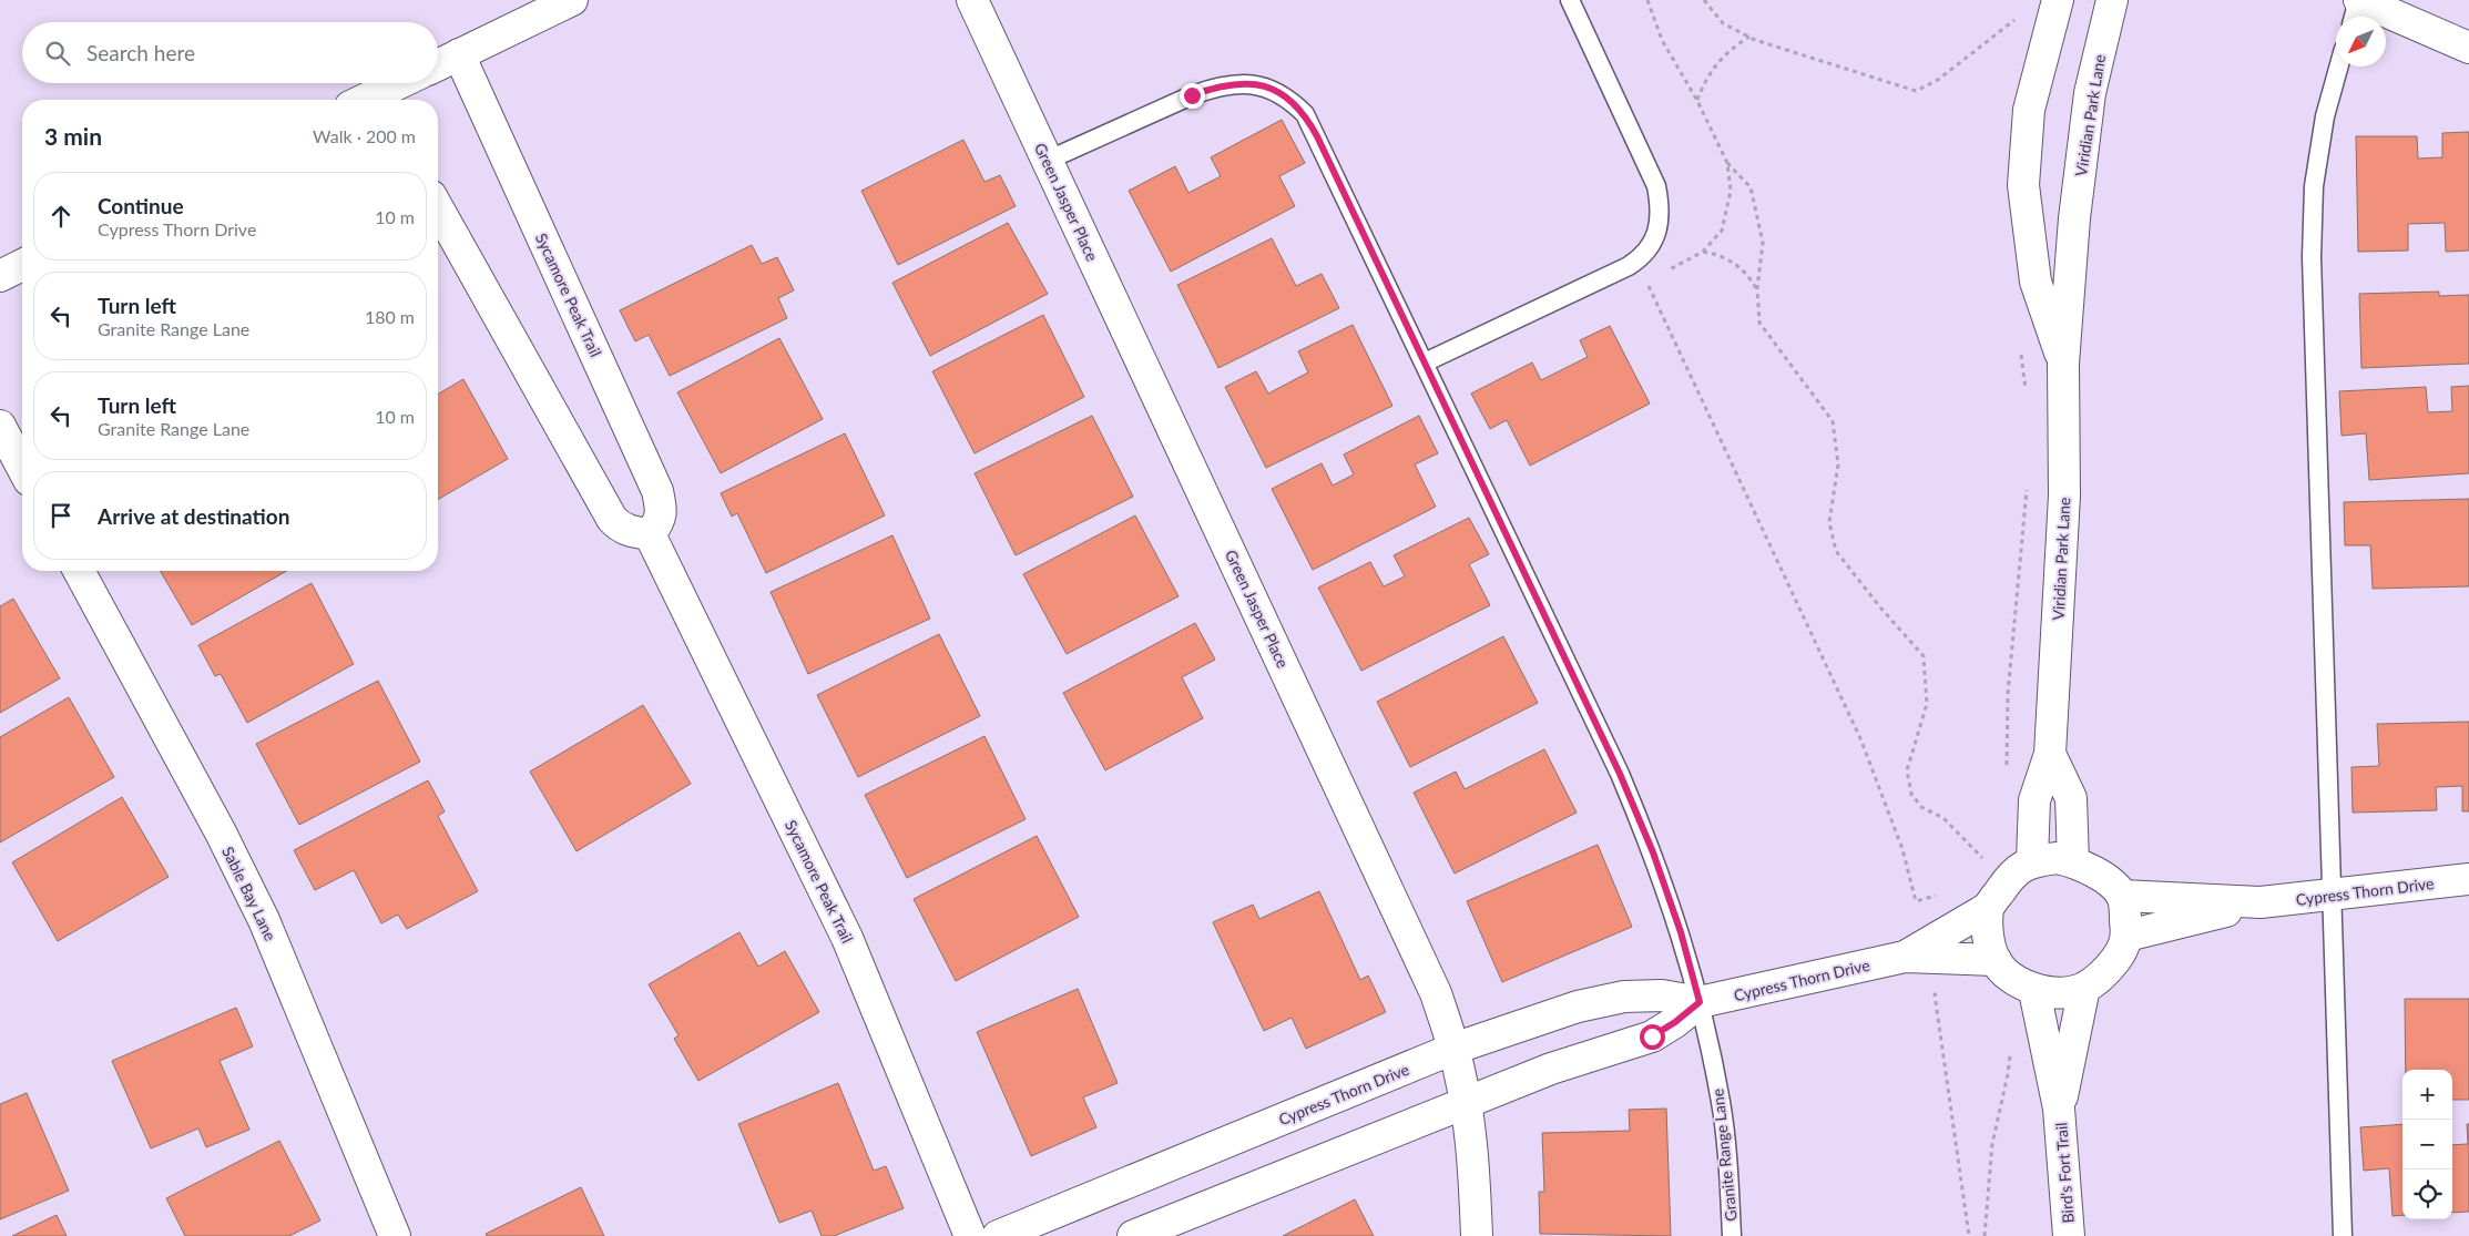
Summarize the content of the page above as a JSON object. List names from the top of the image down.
{
  "streets": {
    "street": [
      "Viridian Park Lane",
      "Green Jasper Place",
      "Sycamore Peak Trail",
      "Cypress Thorn Drive",
      "Sable Bay Lane",
      "Bird's Fort Trail"
    ],
    "lane": ["Granite Range Lane"]
  },
  "crossings": [
    ["Viridian Park Lane", "Cypress Thorn Drive"],
    ["Viridian Park Lane", "Bird's Fort Trail"],
    ["Green Jasper Place", "Cypress Thorn Drive"],
    ["Green Jasper Place", "Granite Range Lane"],
    ["Cypress Thorn Drive", "Granite Range Lane"],
    ["Cypress Thorn Drive", "Bird's Fort Trail"]
  ],
  "north": "bottom left",
  "page": {
    "search": "Search here",
    "heading": ["3 min", "Walk · 200 m"],
    "list": [
      ["Continue", "Cypress Thorn Drive", "10 m"],
      ["Turn left", "Granite Range Lane", "180 m"],
      ["Turn left", "Granite Range Lane", "10 m"],
      "Arrive at destination"
    ],
    "map_buttons": ["+", "−"]
  }
}
